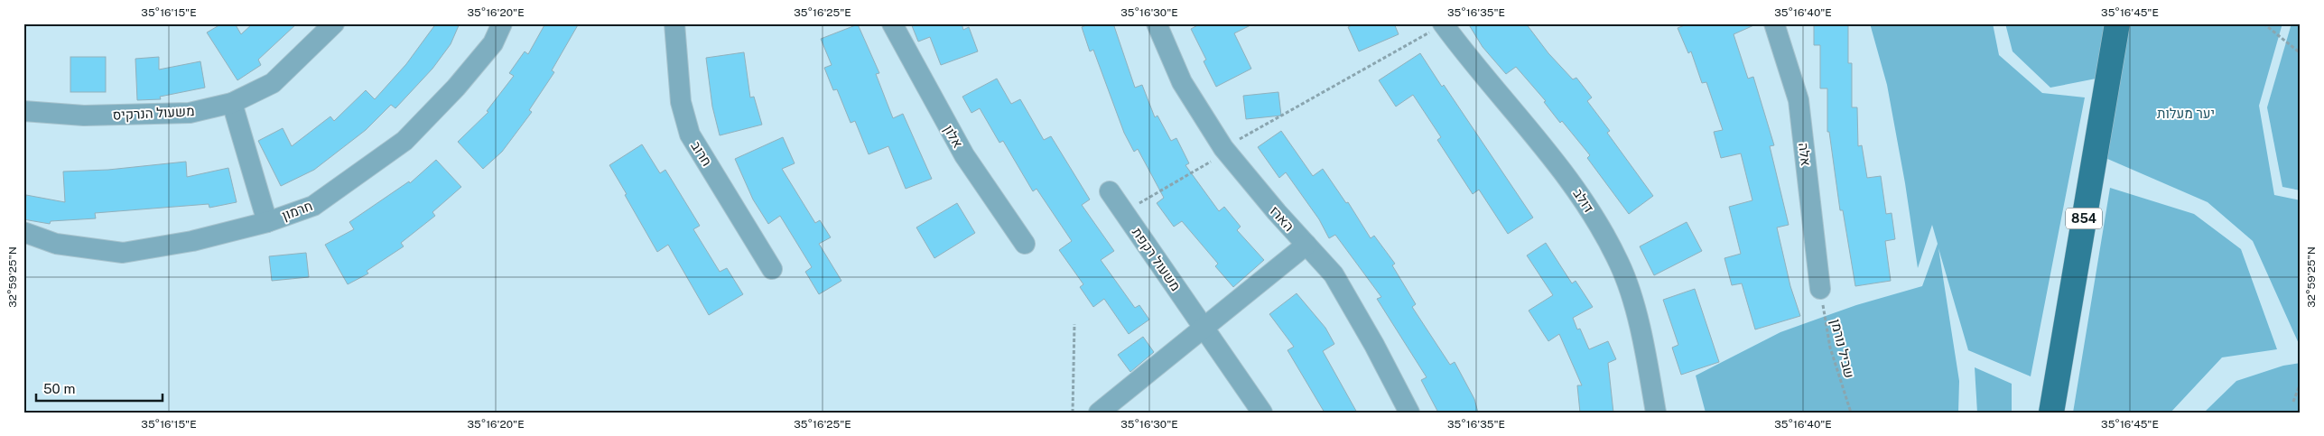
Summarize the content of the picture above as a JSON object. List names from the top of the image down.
{
  "streets": {
    "main road": ["854"],
    "street": [
      "משעול הנרקיס",
      "אלון",
      "חרוב",
      "אלה",
      "דולב",
      "חרמון",
      "הארז",
      "משעול רקפת"
    ],
    "path": ["שביל נורמן"]
  },
  "crossings": [
    ["אלה", "שביל נורמן"]
  ],
  "parks": ["יער מעלות"],
  "scale_bar": "50 m",
  "coordinates": [
    "35°16'15\"E",
    "35°16'20\"E",
    "35°16'25\"E",
    "35°16'30\"E",
    "35°16'35\"E",
    "35°16'40\"E",
    "35°16'45\"E",
    "32°59'25\"N"
  ]
}
